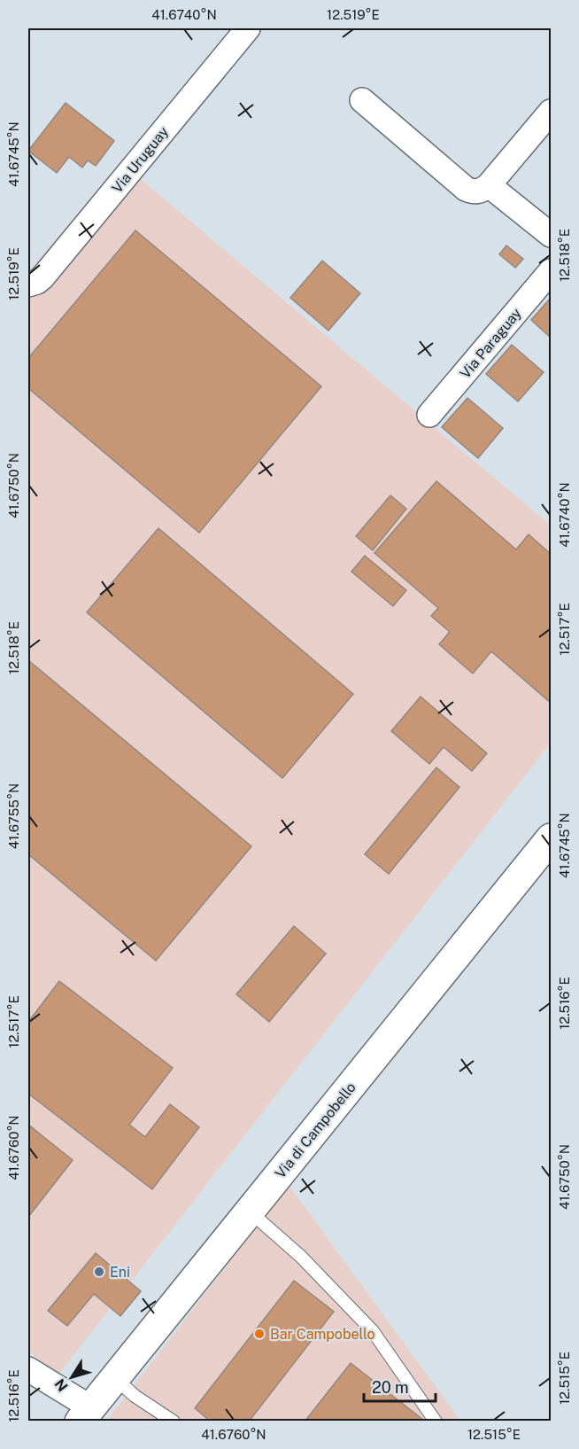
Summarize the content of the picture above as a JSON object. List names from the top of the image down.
{
  "streets": {
    "street": ["Via Uruguay", "Via Paraguay", "Via di Campobello"]
  },
  "places": ["Eni", "Bar Campobello"],
  "scale_bar": "20 m",
  "north": "bottom left",
  "coordinates": [
    "41.6740°N",
    "12.519°E",
    "41.6745°N",
    "12.518°E",
    "41.6750°N",
    "12.517°E",
    "41.6755°N",
    "12.516°E",
    "41.6760°N",
    "12.515°E"
  ]
}
